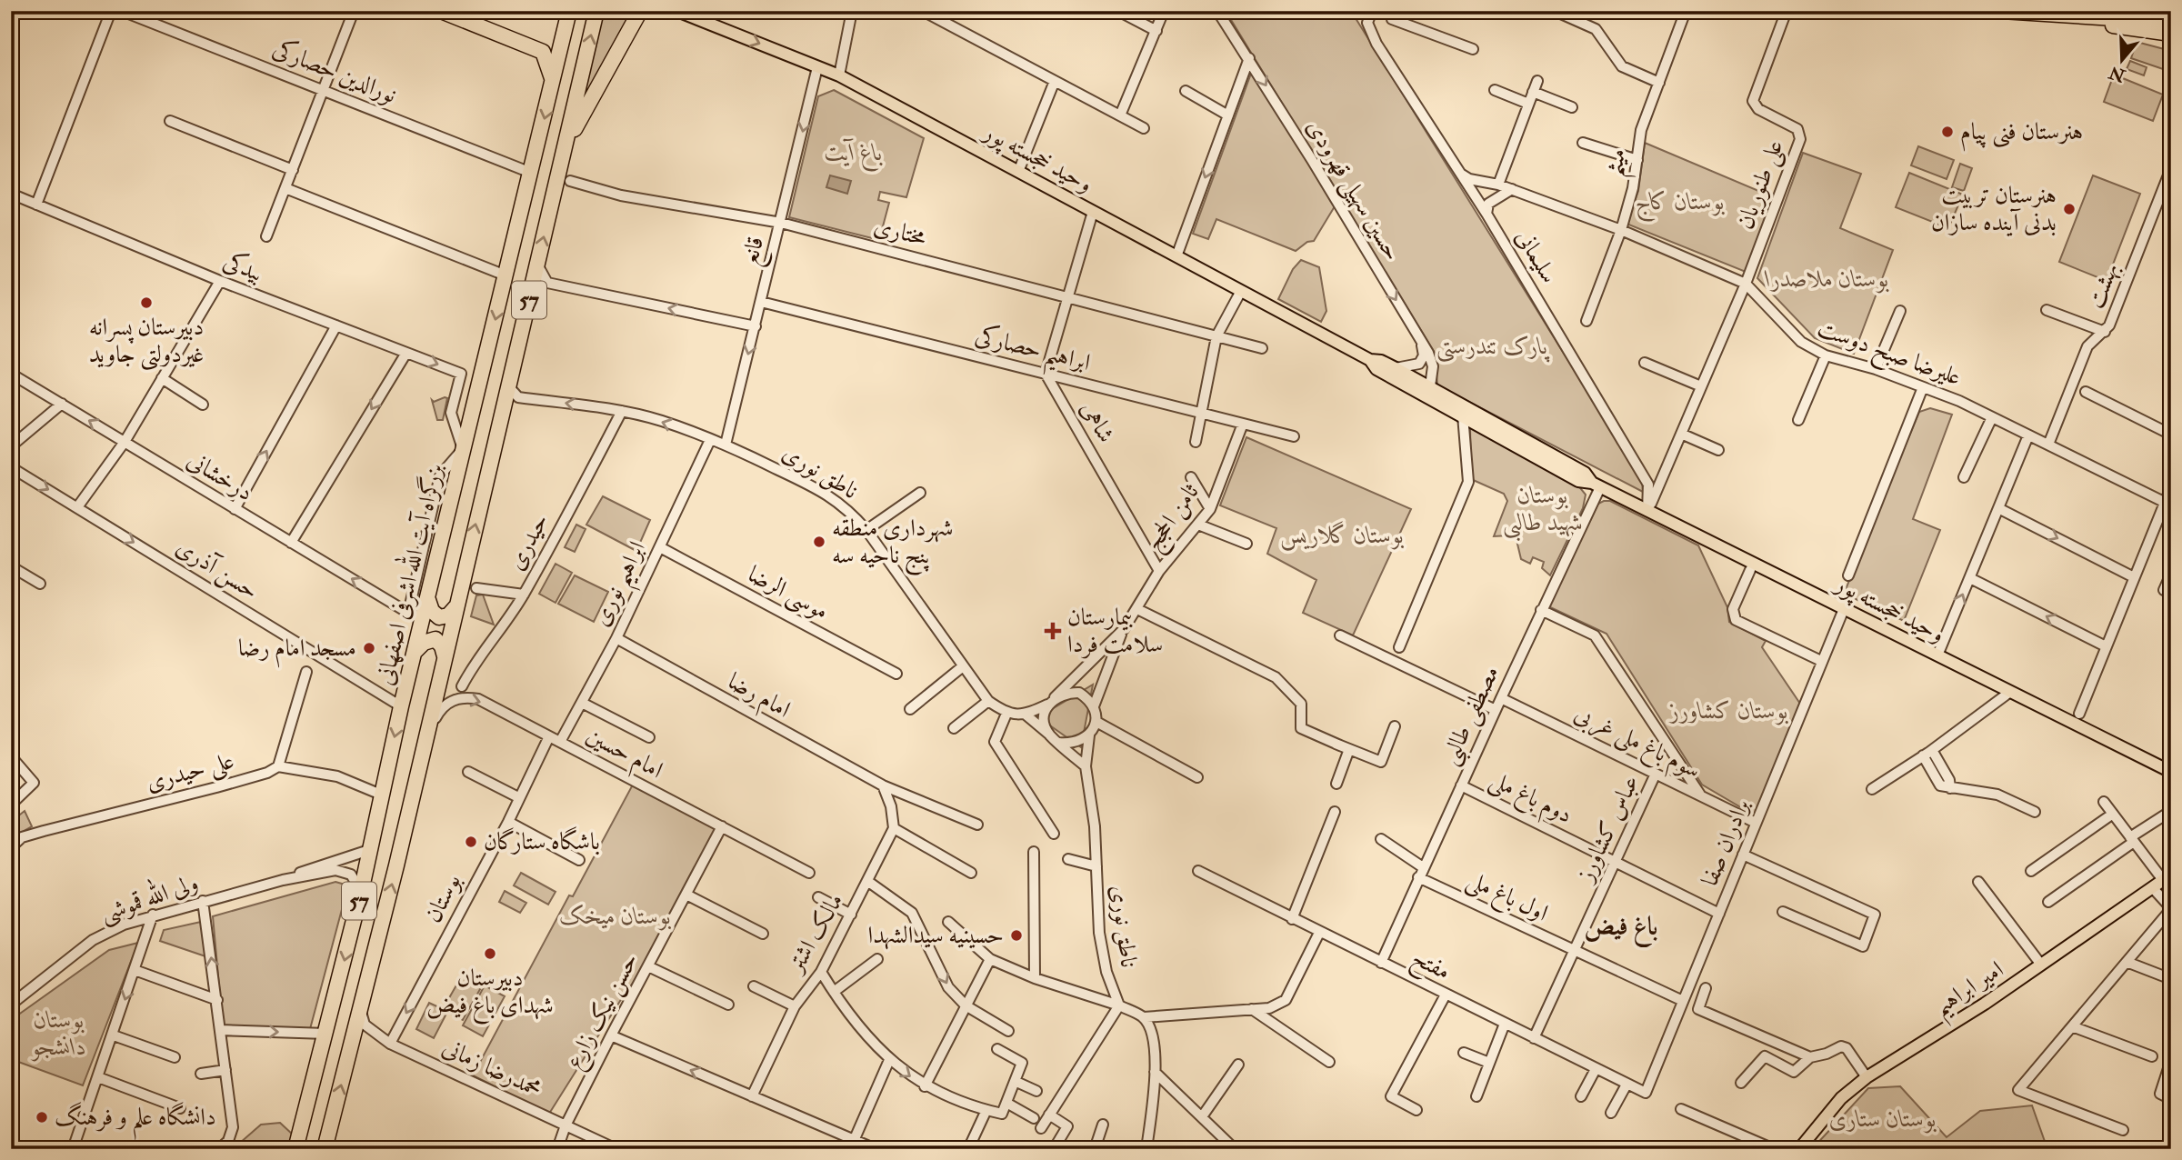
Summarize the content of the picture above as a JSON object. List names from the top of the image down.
{
  "streets": {
    "highway": ["57", "بزرگراه آیت الله اشرفی اصفهانی"],
    "main road": ["وحید خجسته پور", "امیر ابراهیم"],
    "street": [
      "نورالدین حصارکی",
      "میثم",
      "علی طنوریان",
      "حسین سهیلی قهرودی",
      "مختاری",
      "قانع",
      "سلیمانی",
      "بیدکی",
      "بهشت",
      "ابراهیم حصارکی",
      "علیرضا صبح دوست",
      "شاهی",
      "ناطق نوری",
      "درخشانی",
      "ثامن الحجج",
      "حیدری",
      "حسن آذری",
      "ابراهیم نوری",
      "موسی الرضا",
      "امام رضا",
      "مصطفی طالبی",
      "سوم باغ ملی غربی",
      "امام حسین",
      "علی حیدری",
      "دوم باغ ملی",
      "عباس کشاورز",
      "برادران صفا",
      "اول باغ ملی",
      "ولی الله قموشی",
      "بوستان",
      "مالک اشتر",
      "مفتح",
      "حسن نیک زارع",
      "محمدرضا زمانی"
    ]
  },
  "crossings": [
    ["نورالدین حصارکی", "بزرگراه آیت الله اشرفی اصفهانی"],
    ["وحید خجسته پور", "حسین سهیلی قهرودی"],
    ["وحید خجسته پور", "قانع"],
    ["وحید خجسته پور", "سلیمانی"],
    ["وحید خجسته پور", "مصطفی طالبی"],
    ["وحید خجسته پور", "برادران صفا"],
    ["میثم", "علیرضا صبح دوست"],
    ["علی طنوریان", "علیرضا صبح دوست"],
    ["مختاری", "قانع"],
    ["قانع", "ابراهیم حصارکی"],
    ["قانع", "ناطق نوری"],
    ["سلیمانی", "علیرضا صبح دوست"],
    ["بیدکی", "درخشانی"],
    ["بیدکی", "بزرگراه آیت الله اشرفی اصفهانی"],
    ["بهشت", "علیرضا صبح دوست"],
    ["57", "ناطق نوری"],
    ["57", "امام حسین"],
    ["57", "محمدرضا زمانی"],
    ["ابراهیم حصارکی", "شاهی"],
    ["ابراهیم حصارکی", "ثامن الحجج"],
    ["شاهی", "ثامن الحجج"],
    ["ناطق نوری", "حیدری"],
    ["ناطق نوری", "ابراهیم نوری"],
    ["درخشانی", "بزرگراه آیت الله اشرفی اصفهانی"],
    ["حسن آذری", "بزرگراه آیت الله اشرفی اصفهانی"],
    ["بزرگراه آیت الله اشرفی اصفهانی", "ولی الله قموشی"],
    ["ابراهیم نوری", "موسی الرضا"],
    ["ابراهیم نوری", "امام رضا"],
    ["ابراهیم نوری", "امام حسین"],
    ["مصطفی طالبی", "سوم باغ ملی غربی"],
    ["مصطفی طالبی", "دوم باغ ملی"],
    ["مصطفی طالبی", "اول باغ ملی"],
    ["مصطفی طالبی", "مفتح"],
    ["سوم باغ ملی غربی", "عباس کشاورز"],
    ["سوم باغ ملی غربی", "برادران صفا"],
    ["امام حسین", "بوستان"],
    ["امام حسین", "حسن نیک زارع"],
    ["دوم باغ ملی", "عباس کشاورز"],
    ["دوم باغ ملی", "برادران صفا"],
    ["عباس کشاورز", "اول باغ ملی"],
    ["عباس کشاورز", "مفتح"],
    ["برادران صفا", "اول باغ ملی"],
    ["برادران صفا", "مفتح"],
    ["بوستان", "محمدرضا زمانی"],
    ["حسن نیک زارع", "محمدرضا زمانی"]
  ],
  "one_way": [
    "حسین سهیلی قهرودی",
    "قانع",
    "حسن آذری",
    "بوستان"
  ],
  "districts": ["باغ فیض"],
  "parks": [
    "باغ آیت",
    "بوستان کاج",
    "بوستان ملاصدرا",
    "پارک تندرستی",
    "بوستان شهید طالبی",
    "بوستان گلاریس",
    "بوستان کشاورز",
    "بوستان میخک",
    "بوستان دانشجو",
    "بوستان ستاری"
  ],
  "places": {
    "other": [
      "هنرستان فنی پیام",
      "هنرستان تربیت بدنی آینده سازان",
      "دبیرستان پسرانه غیردولتی جاوید",
      "شهرداری منطقه پنج ناحیه سه",
      "مسجد امام رضا",
      "باشگاه ستارگان",
      "حسینیه سیدالشهدا",
      "دبیرستان شهدای باغ فیض",
      "دانشگاه علم و فرهنگ"
    ],
    "health": ["بیمارستان سلامت فردا"]
  },
  "north": "bottom"
}
